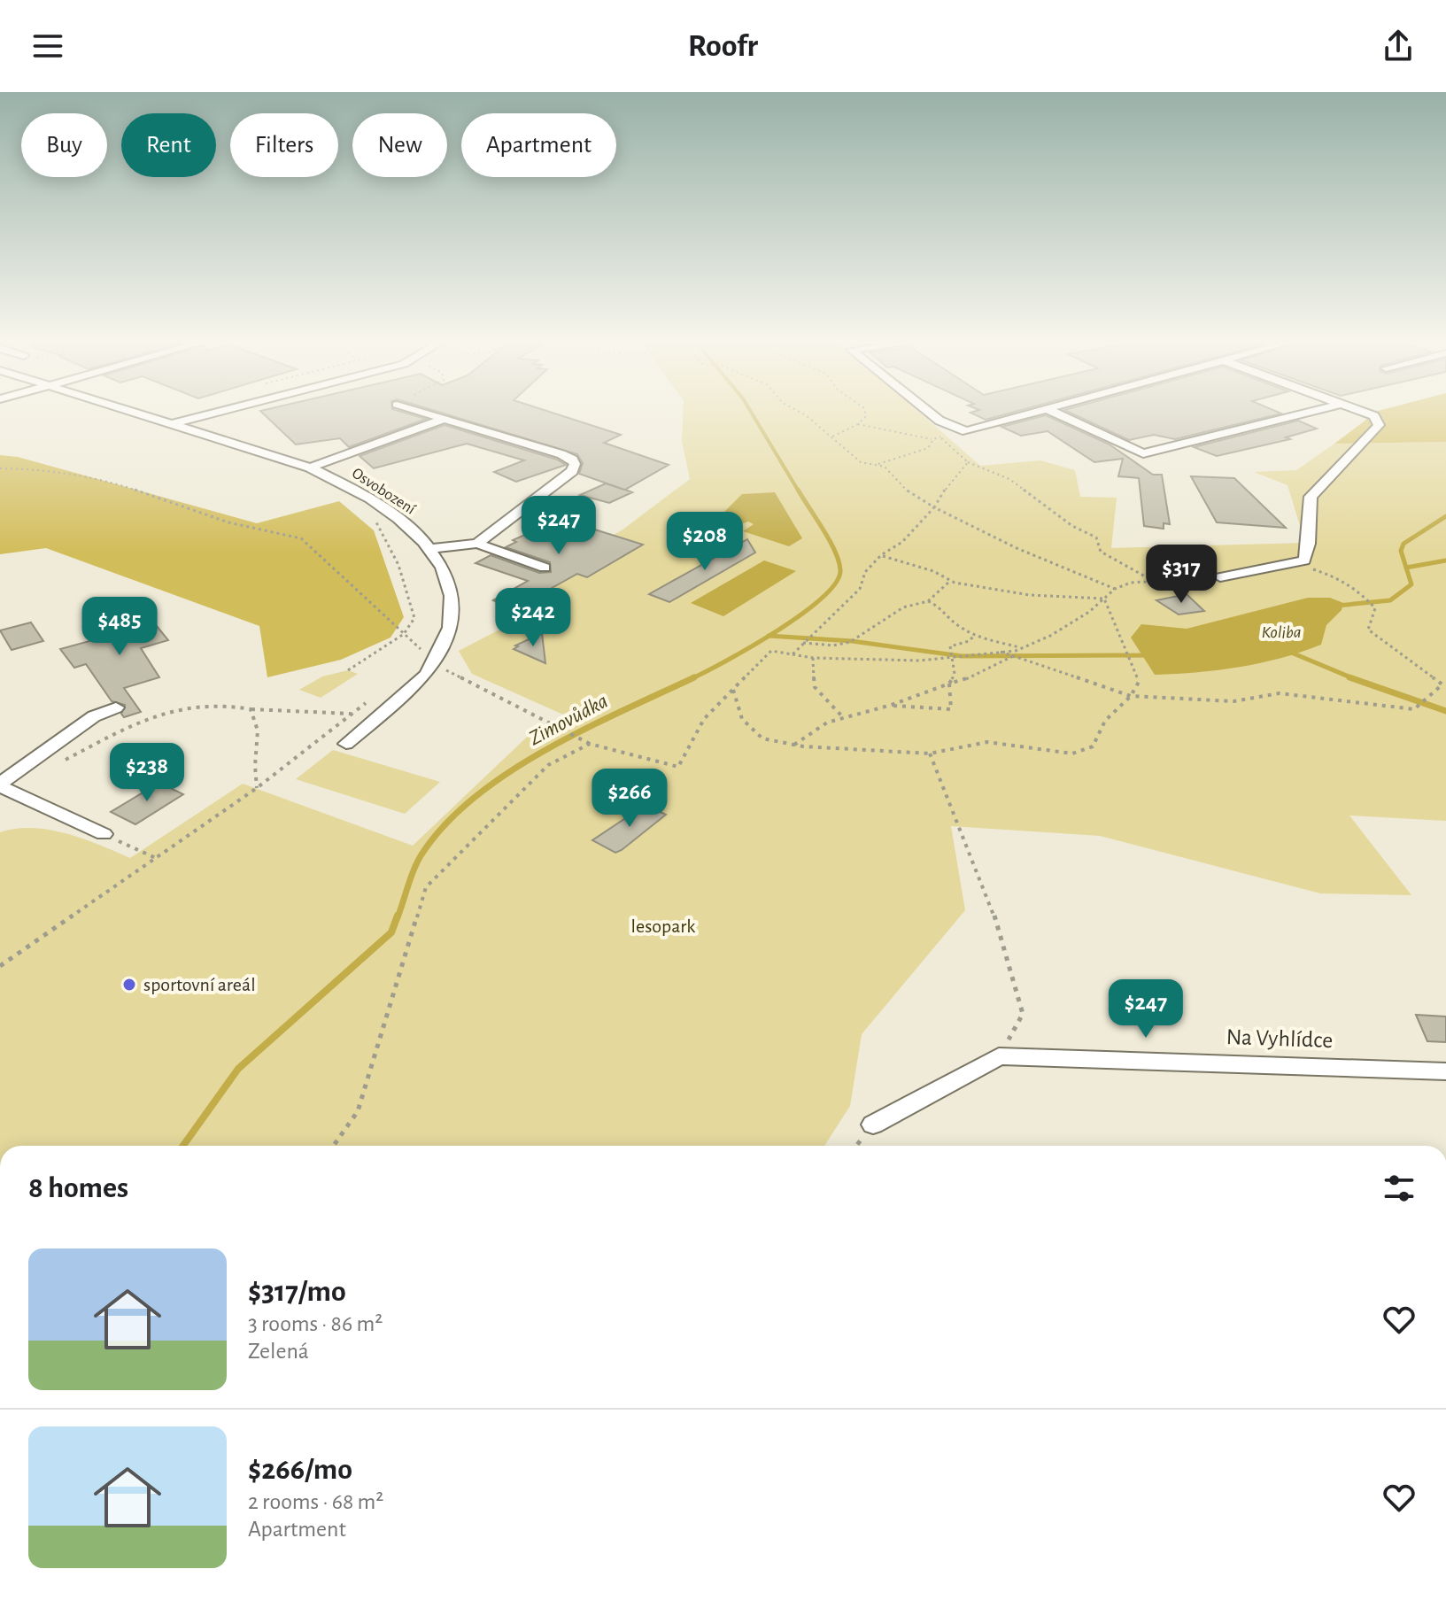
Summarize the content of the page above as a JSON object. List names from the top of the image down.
{
  "streets": {
    "street": ["Osvobození", "Na Vyhlídce"]
  },
  "water": ["Koliba", "Zimovůdka"],
  "parks": ["lesopark"],
  "places": ["sportovní areál"],
  "page": {
    "header": "Roofr",
    "chip": [
      "Buy",
      "Rent",
      "Filters",
      "New",
      "Apartment"
    ],
    "price": [
      "$247",
      "$208",
      "$317",
      "$242",
      "$485",
      "$238",
      "$266",
      "$247"
    ],
    "heading": "8 homes",
    "list": [
      {
        "name": "$317/mo",
        "note": "3 rooms · 86 m² · Zelená"
      },
      {
        "name": "$266/mo",
        "note": "2 rooms · 68 m² · Apartment"
      }
    ]
  }
}
